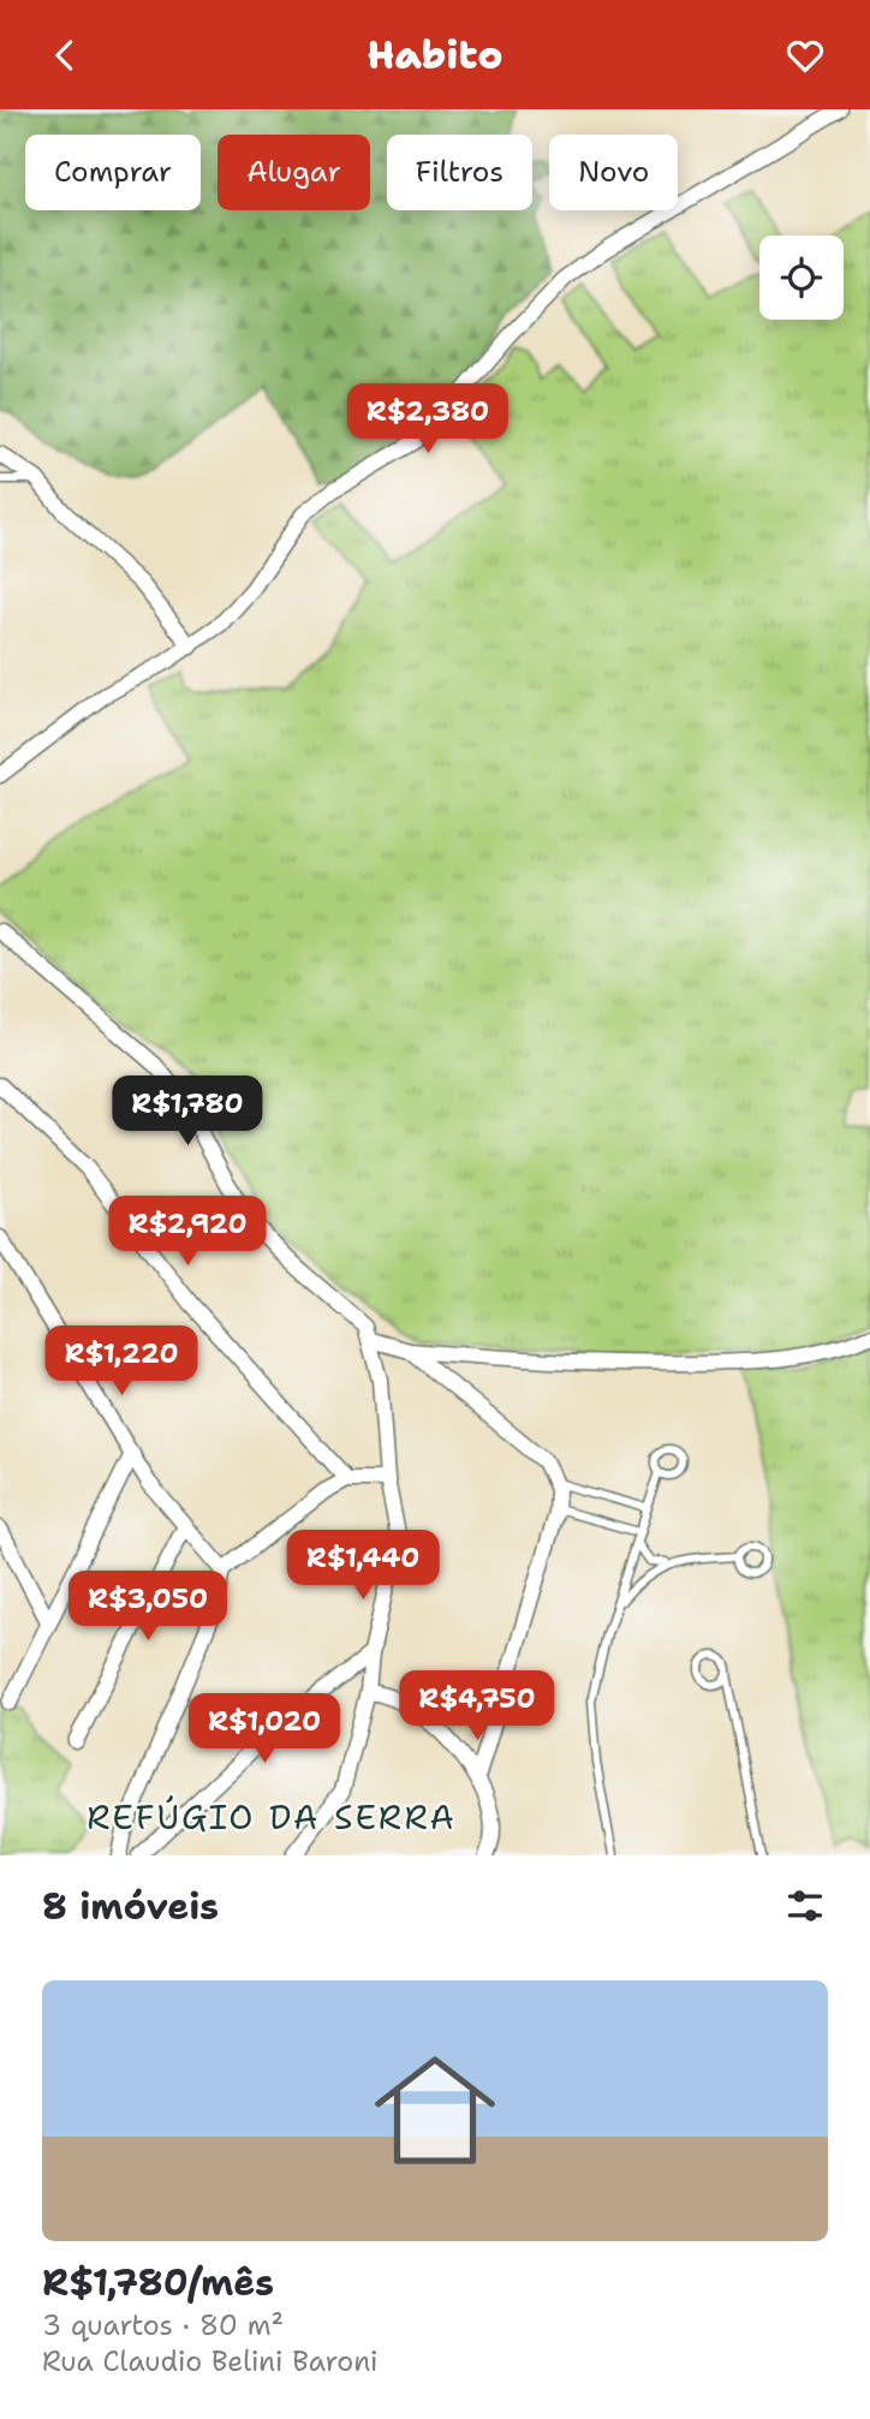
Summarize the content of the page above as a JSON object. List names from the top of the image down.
{
  "districts": ["REFÚGIO DA SERRA"],
  "page": {
    "header": "Habito",
    "chip": [
      "Comprar",
      "Alugar",
      "Filtros",
      "Novo"
    ],
    "price": [
      "R$2,380",
      "R$1,780",
      "R$2,920",
      "R$1,220",
      "R$1,440",
      "R$3,050",
      "R$4,750",
      "R$1,020"
    ],
    "heading": "8 imóveis",
    "list": [
      {
        "name": "R$1,780/mês",
        "note": "3 quartos · 80 m² · Rua Claudio Belini Baroni"
      }
    ]
  }
}
